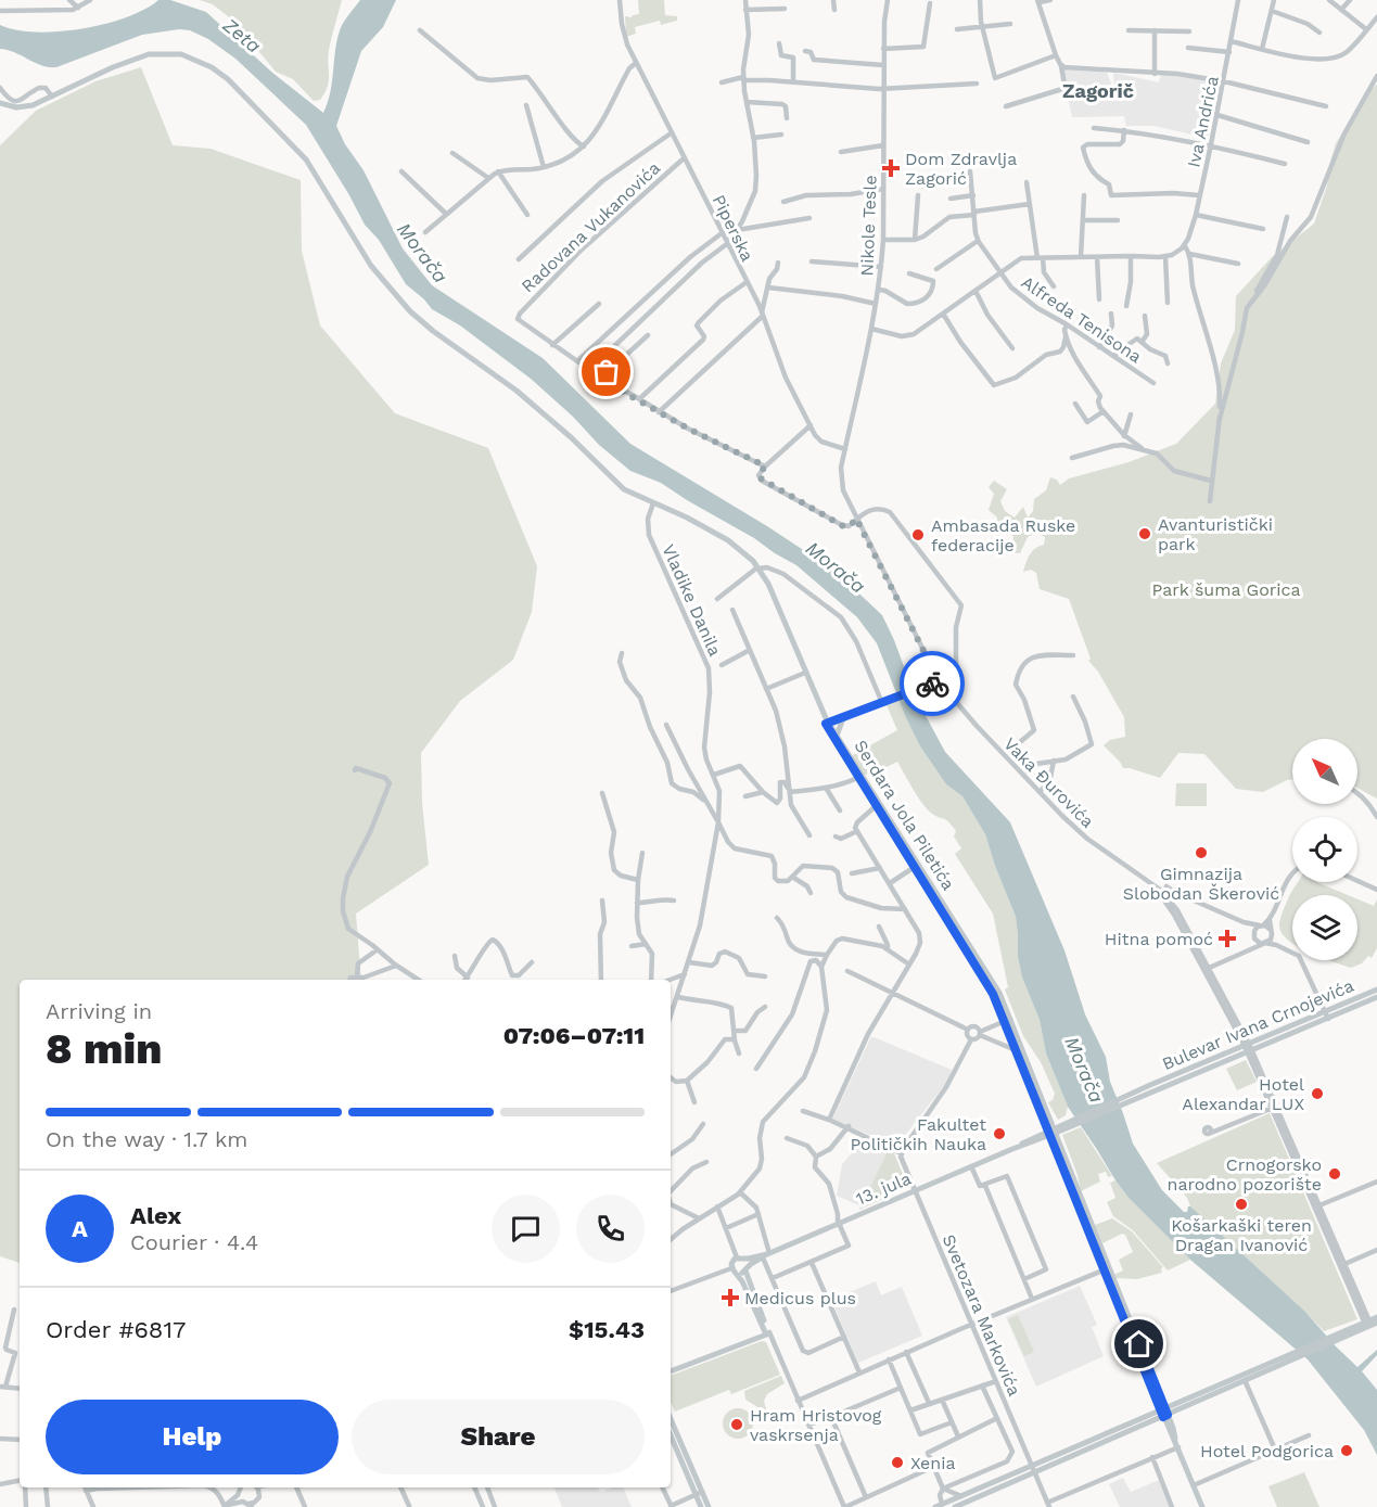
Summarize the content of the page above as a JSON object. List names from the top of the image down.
{
  "streets": {
    "main road": ["Serdara Jola Piletića", "Bulevar Ivana Crnojevića", "13. jula"],
    "street": [
      "Iva Andrića",
      "Nikole Tesle",
      "Radovana Vukanovića",
      "Piperska",
      "Alfreda Tenisona",
      "Vladike Danila",
      "Vaka Đurovića",
      "Svetozara Markovića"
    ]
  },
  "crossings": [
    ["Nikole Tesle", "Piperska"],
    ["Nikole Tesle", "Vaka Đurovića"],
    ["Radovana Vukanovića", "Piperska"],
    ["Vladike Danila", "Serdara Jola Piletića"],
    ["Vaka Đurovića", "Bulevar Ivana Crnojevića"],
    ["Serdara Jola Piletića", "13. jula"],
    ["Bulevar Ivana Crnojevića", "13. jula"],
    ["13. jula", "Svetozara Markovića"]
  ],
  "districts": ["Zagorič"],
  "water": ["Zeta", "Morača"],
  "parks": ["Park šuma Gorica"],
  "places": {
    "health": ["Dom Zdravlja Zagorić", "Hitna pomoć", "Medicus plus"],
    "other": [
      "Avanturistički park",
      "Ambasada Ruske federacije",
      "Gimnazija Slobodan Škerović",
      "Hotel Alexandar LUX",
      "Fakultet Političkih Nauka",
      "Crnogorsko narodno pozorište",
      "Košarkaški teren Dragan Ivanović",
      "Hram Hristovog vaskrsenja",
      "Hotel Podgorica",
      "Xenia"
    ]
  },
  "north": "top left",
  "page": {
    "heading": ["8 min", "Arriving in", "07:06–07:11"],
    "panel": [
      "Alex",
      "Courier · 4.4",
      "Order #6817",
      "$15.43"
    ],
    "bar": "On the way · 1.7 km",
    "round": "A",
    "buttons": ["Help", "Share"]
  }
}
